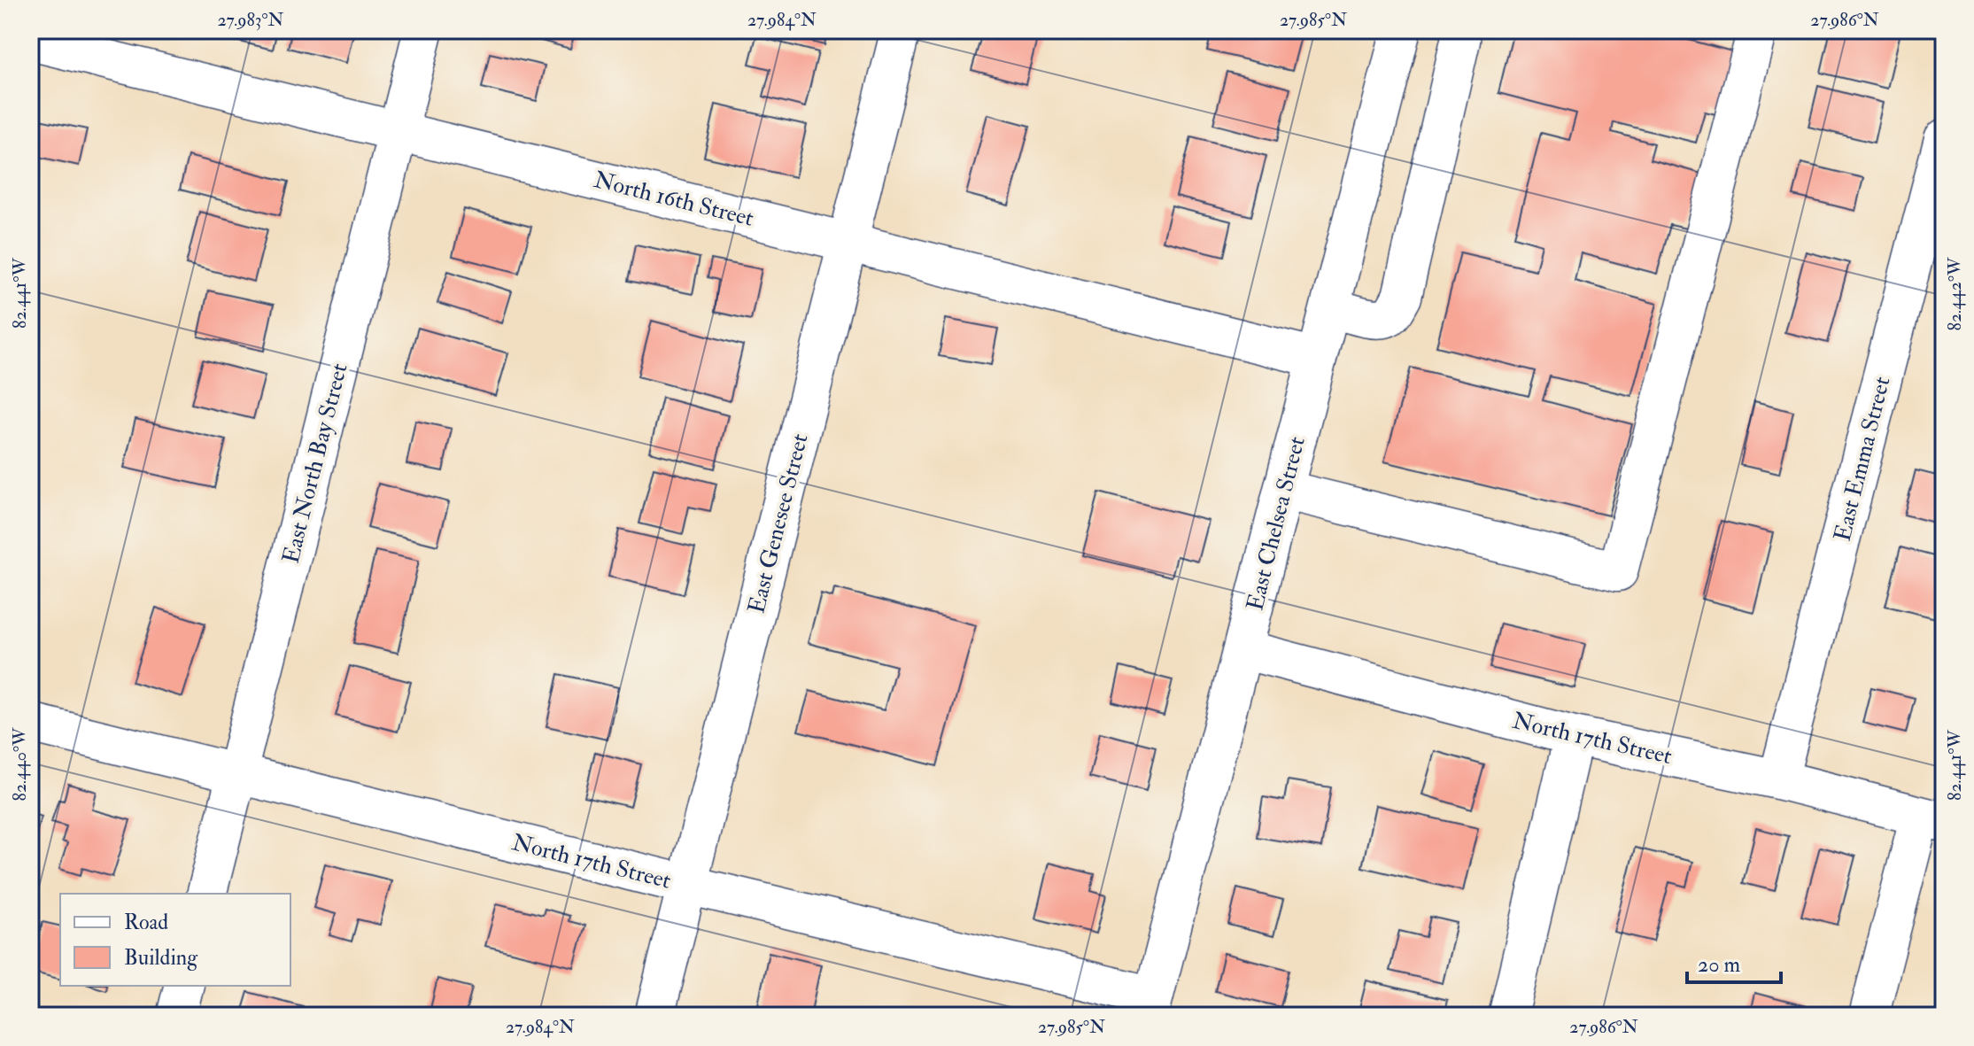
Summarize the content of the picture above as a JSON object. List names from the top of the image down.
{
  "streets": {
    "street": [
      "North 16th Street",
      "East Emma Street",
      "East North Bay Street",
      "East Genesee Street",
      "East Chelsea Street",
      "North 17th Street"
    ]
  },
  "crossings": [
    ["North 16th Street", "East North Bay Street"],
    ["North 16th Street", "East Genesee Street"],
    ["North 16th Street", "East Chelsea Street"],
    ["East Emma Street", "North 17th Street"],
    ["East North Bay Street", "North 17th Street"],
    ["East Genesee Street", "North 17th Street"],
    ["East Chelsea Street", "North 17th Street"]
  ],
  "legend": ["Road", "Building"],
  "scale_bar": "20 m",
  "coordinates": [
    "27.983°N",
    "27.984°N",
    "27.985°N",
    "27.986°N",
    "82.441°W",
    "82.442°W",
    "82.440°W"
  ]
}
